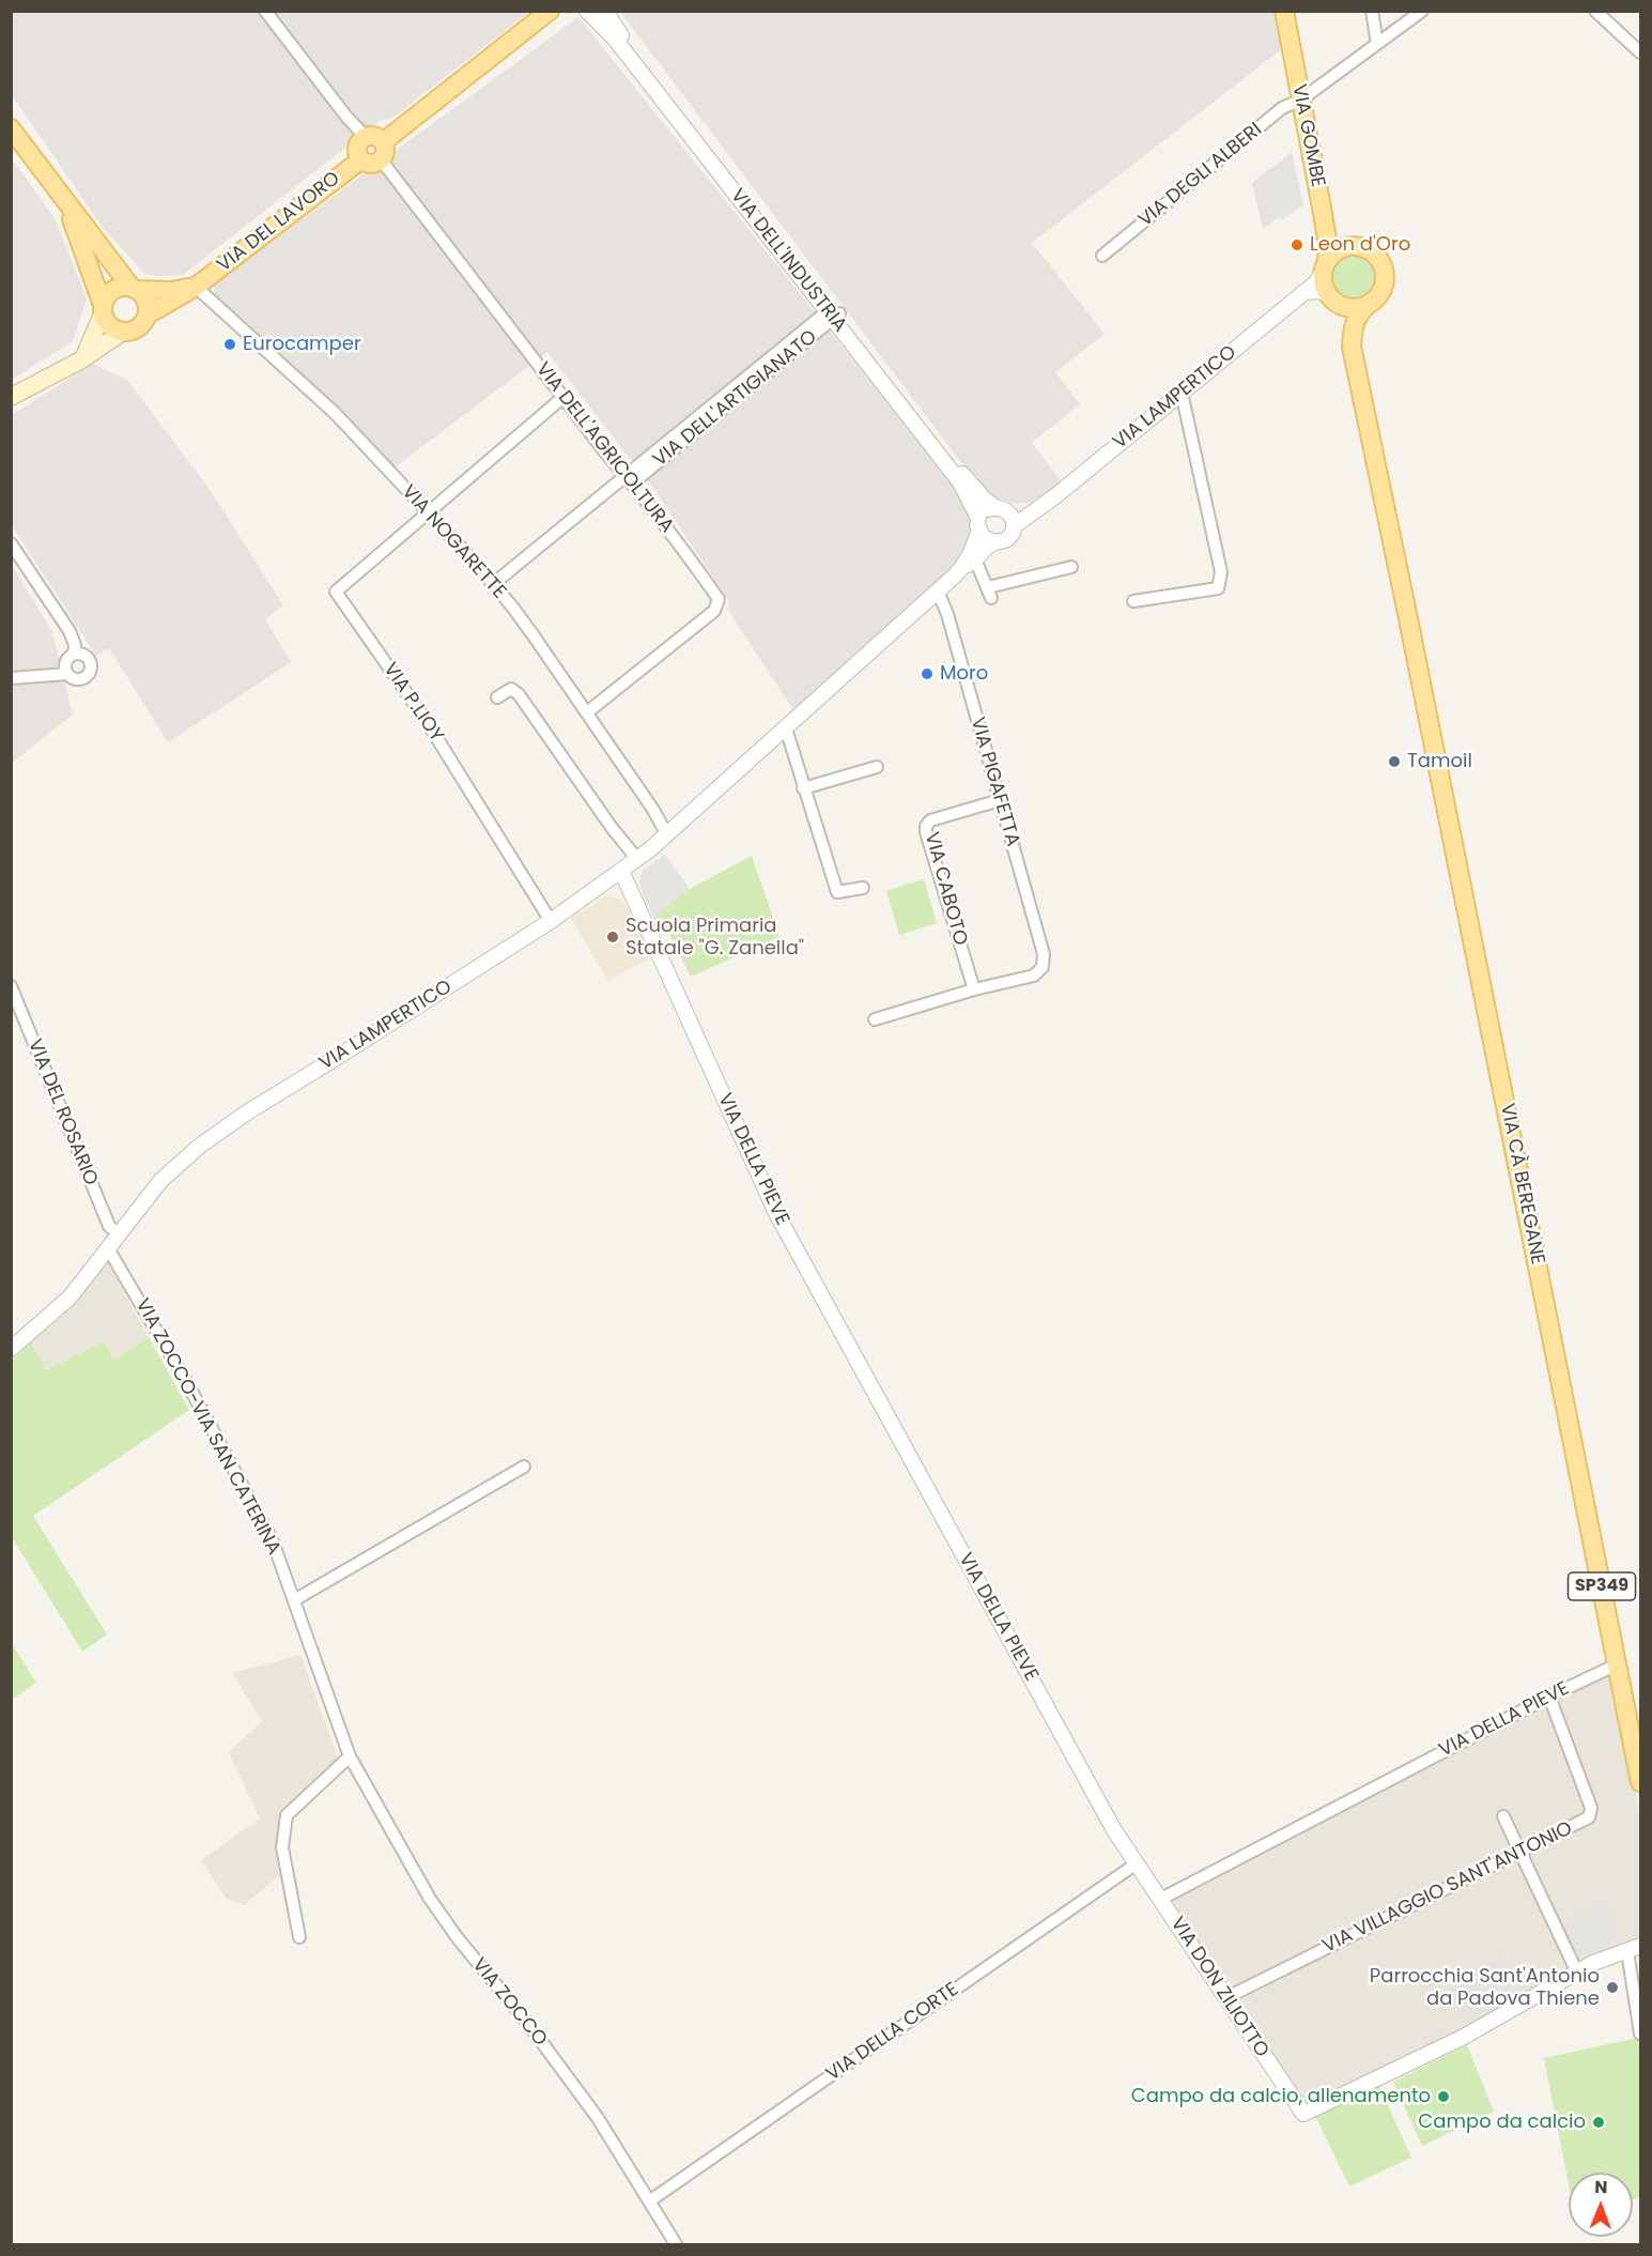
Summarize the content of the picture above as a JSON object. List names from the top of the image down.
{
  "streets": {
    "main road": [
      "VIA GOMBE",
      "VIA DEL LAVORO",
      "VIA CÀ BEREGANE",
      "SP349"
    ],
    "street": [
      "VIA DEGLI ALBERI",
      "VIA DELL'INDUSTRIA",
      "VIA LAMPERTICO",
      "VIA DELL'ARTIGIANATO",
      "VIA DELL'AGRICOLTURA",
      "VIA NOGARETTE",
      "VIA P.LIOY",
      "VIA PIGAFETTA",
      "VIA CABOTO",
      "VIA DEL ROSARIO",
      "VIA DELLA PIEVE",
      "VIA ZOCCO-VIA SAN CATERINA",
      "VIA VILLAGGIO SANT'ANTONIO",
      "VIA DON ZILIOTTO",
      "VIA ZOCCO",
      "VIA DELLA CORTE"
    ]
  },
  "crossings": [
    ["VIA GOMBE", "VIA DEGLI ALBERI"],
    ["VIA GOMBE", "VIA LAMPERTICO"],
    ["VIA DEL LAVORO", "VIA DELL'AGRICOLTURA"],
    ["VIA DEL LAVORO", "VIA NOGARETTE"],
    ["VIA DELL'INDUSTRIA", "VIA LAMPERTICO"],
    ["VIA DELL'INDUSTRIA", "VIA DELL'ARTIGIANATO"],
    ["VIA LAMPERTICO", "VIA NOGARETTE"],
    ["VIA LAMPERTICO", "VIA P.LIOY"],
    ["VIA LAMPERTICO", "VIA PIGAFETTA"],
    ["VIA LAMPERTICO", "VIA DEL ROSARIO"],
    ["VIA LAMPERTICO", "VIA DELLA PIEVE"],
    ["VIA LAMPERTICO", "VIA ZOCCO-VIA SAN CATERINA"],
    ["VIA DELL'ARTIGIANATO", "VIA DELL'AGRICOLTURA"],
    ["VIA DELL'ARTIGIANATO", "VIA NOGARETTE"],
    ["VIA DELL'AGRICOLTURA", "VIA NOGARETTE"],
    ["VIA NOGARETTE", "VIA P.LIOY"],
    ["VIA PIGAFETTA", "VIA CABOTO"],
    ["VIA DELLA PIEVE", "VIA CÀ BEREGANE"],
    ["VIA DELLA PIEVE", "SP349"],
    ["VIA DELLA PIEVE", "VIA VILLAGGIO SANT'ANTONIO"],
    ["VIA DELLA PIEVE", "VIA DON ZILIOTTO"],
    ["VIA DELLA PIEVE", "VIA DELLA CORTE"],
    ["VIA CÀ BEREGANE", "SP349"],
    ["VIA ZOCCO-VIA SAN CATERINA", "VIA ZOCCO"],
    ["VIA VILLAGGIO SANT'ANTONIO", "VIA DON ZILIOTTO"],
    ["VIA ZOCCO", "VIA DELLA CORTE"]
  ],
  "places": [
    "Leon d'Oro",
    "Eurocamper",
    "Moro",
    "Tamoil",
    "Scuola Primaria Statale \"G. Zanella\"",
    "Parrocchia Sant'Antonio da Padova Thiene",
    "Campo da calcio, allenamento",
    "Campo da calcio"
  ],
  "north": "top"
}
